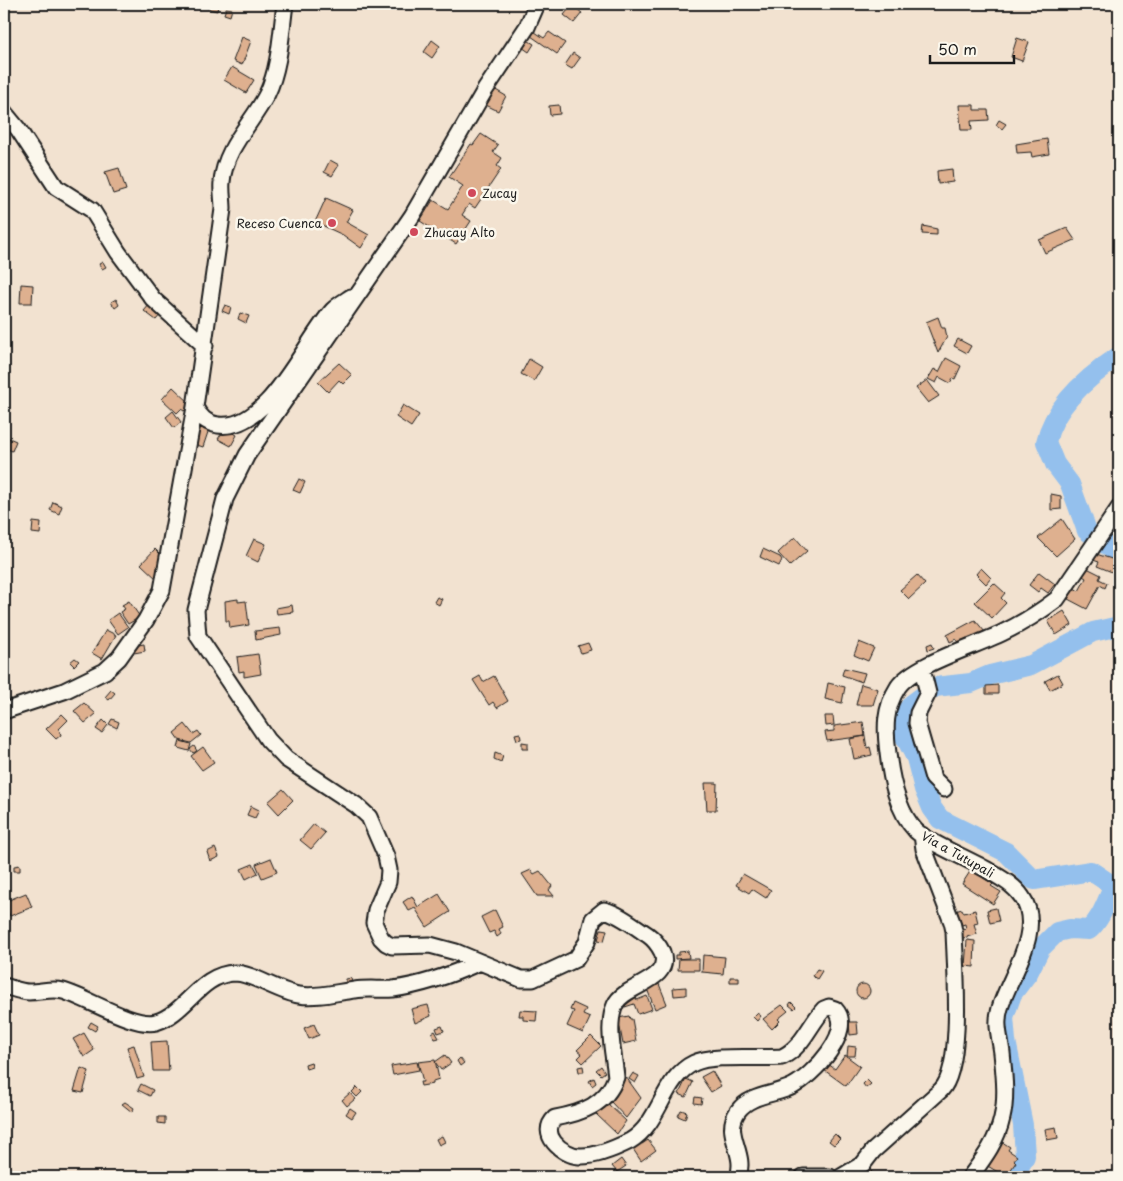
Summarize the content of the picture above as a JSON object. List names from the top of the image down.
{
  "streets": {
    "street": ["Vía a Tutupali"]
  },
  "places": ["Zucay", "Receso Cuenca", "Zhucay Alto"],
  "scale_bar": "50 m"
}
